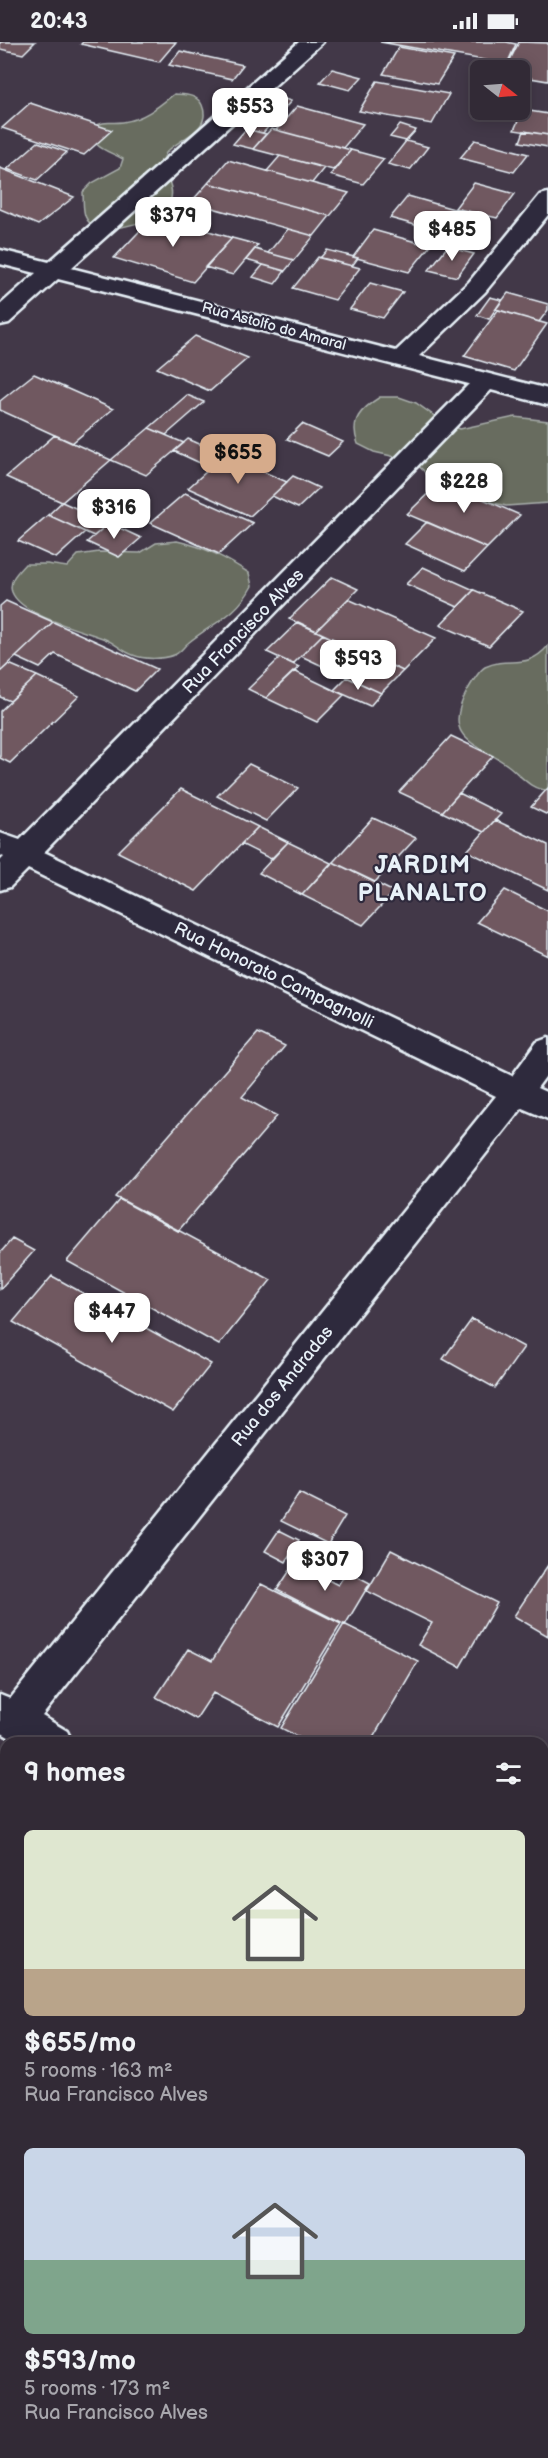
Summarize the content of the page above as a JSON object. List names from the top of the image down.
{
  "streets": {
    "street": [
      "Rua Astolfo do Amaral",
      "Rua Francisco Alves",
      "Rua Honorato Campagnolli",
      "Rua dos Andradas"
    ]
  },
  "crossings": [
    ["Rua Astolfo do Amaral", "Rua Francisco Alves"],
    ["Rua Francisco Alves", "Rua Honorato Campagnolli"],
    ["Rua Honorato Campagnolli", "Rua dos Andradas"]
  ],
  "districts": ["JARDIM PLANALTO"],
  "north": "right",
  "page": {
    "status": "20:43",
    "price": [
      "$553",
      "$379",
      "$485",
      "$655",
      "$228",
      "$316",
      "$593",
      "$447",
      "$307"
    ],
    "heading": "9 homes",
    "list": [
      {
        "name": "$655/mo",
        "note": "5 rooms · 163 m² · Rua Francisco Alves"
      },
      {
        "name": "$593/mo",
        "note": "5 rooms · 173 m² · Rua Francisco Alves"
      }
    ]
  }
}
